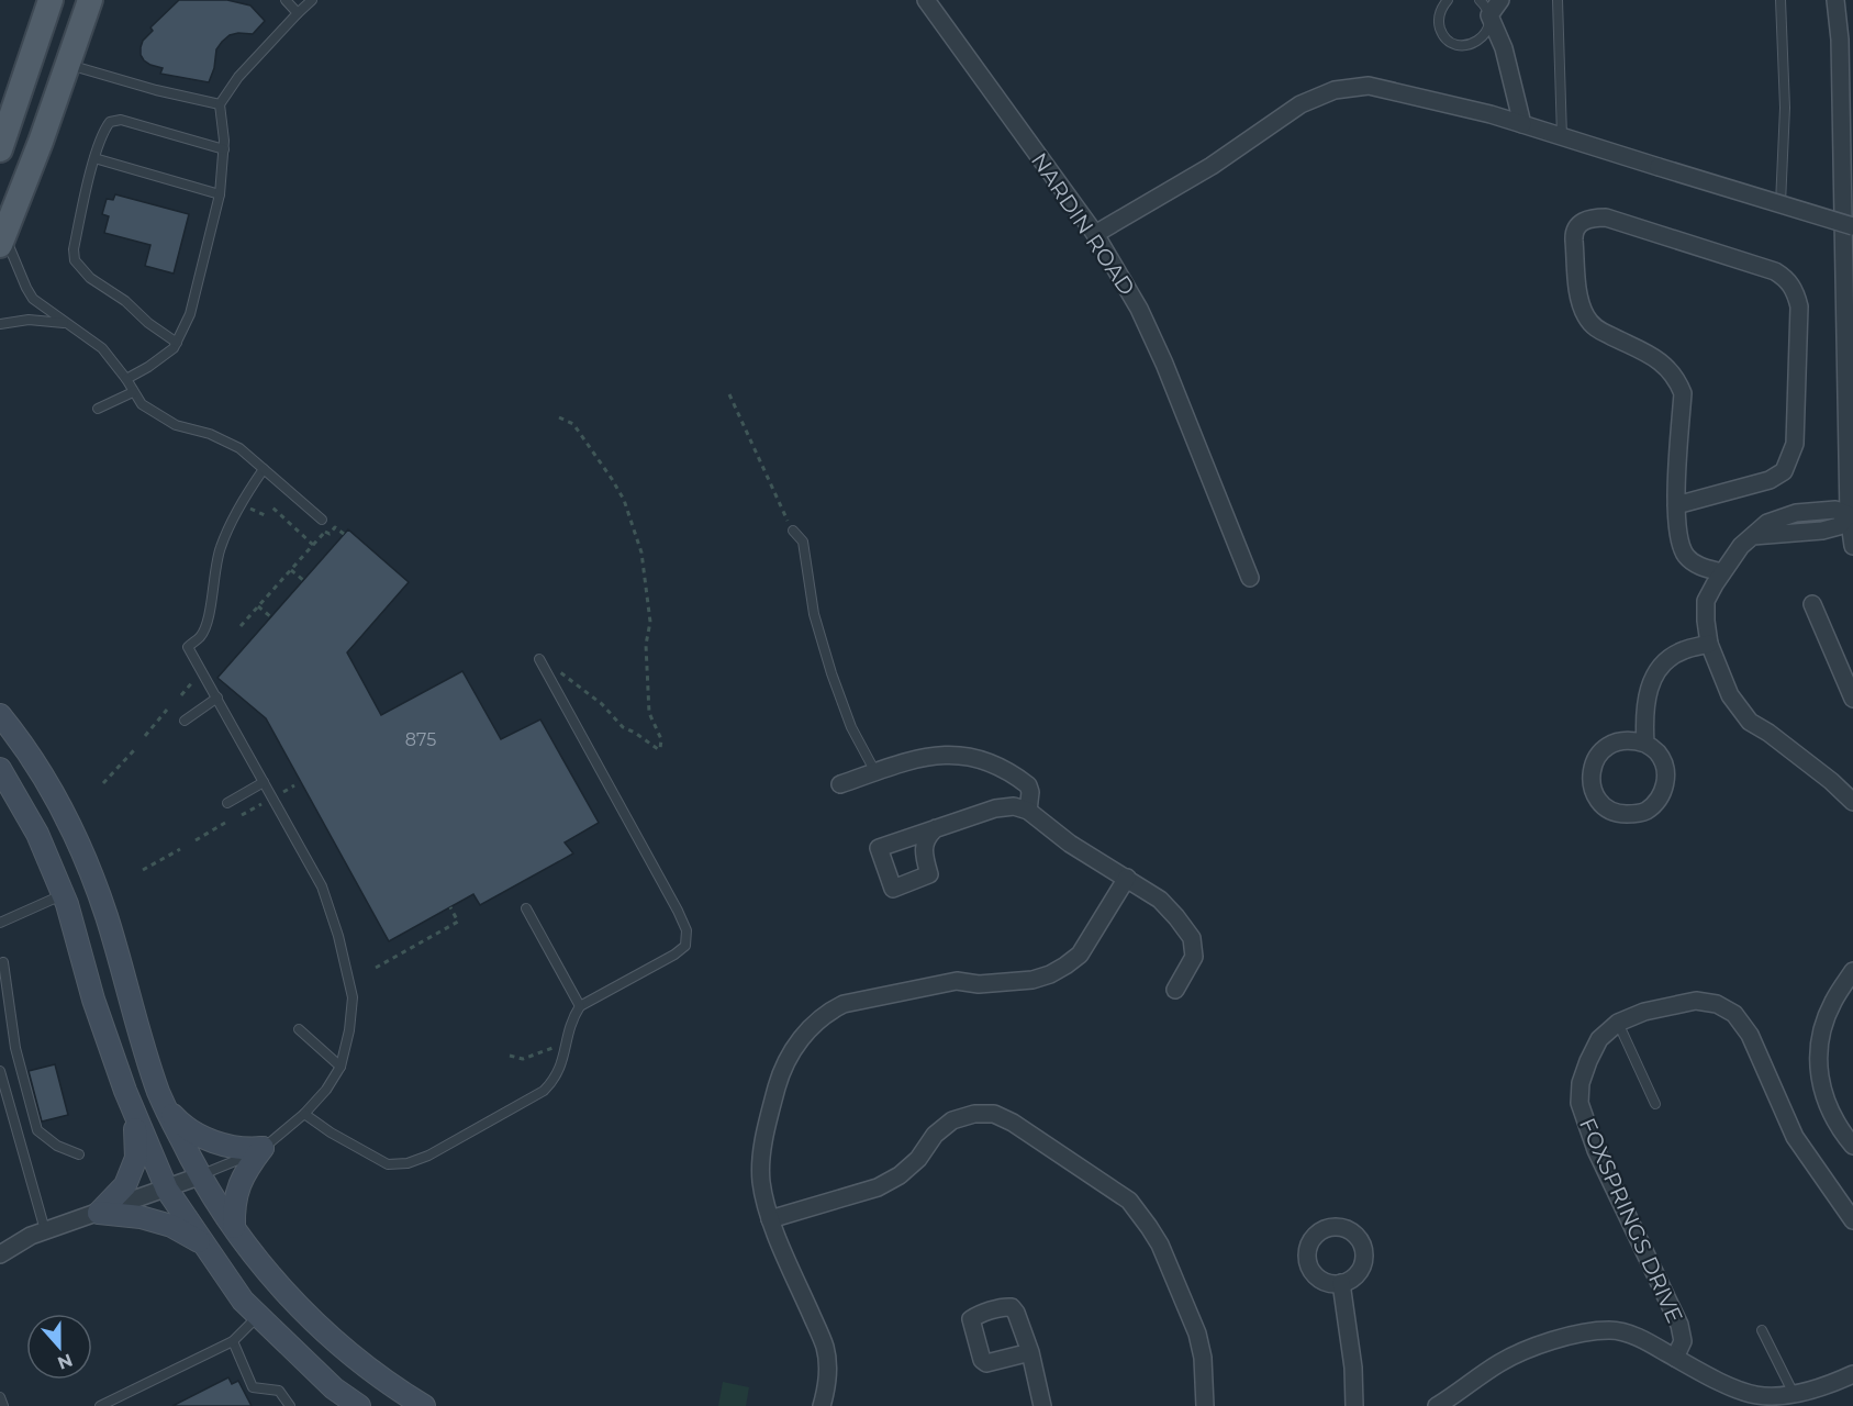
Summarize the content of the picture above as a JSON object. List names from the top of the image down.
{
  "streets": {
    "street": ["NARDIN ROAD", "FOXSPRINGS DRIVE"]
  },
  "house_numbers": ["875"],
  "north": "bottom"
}
